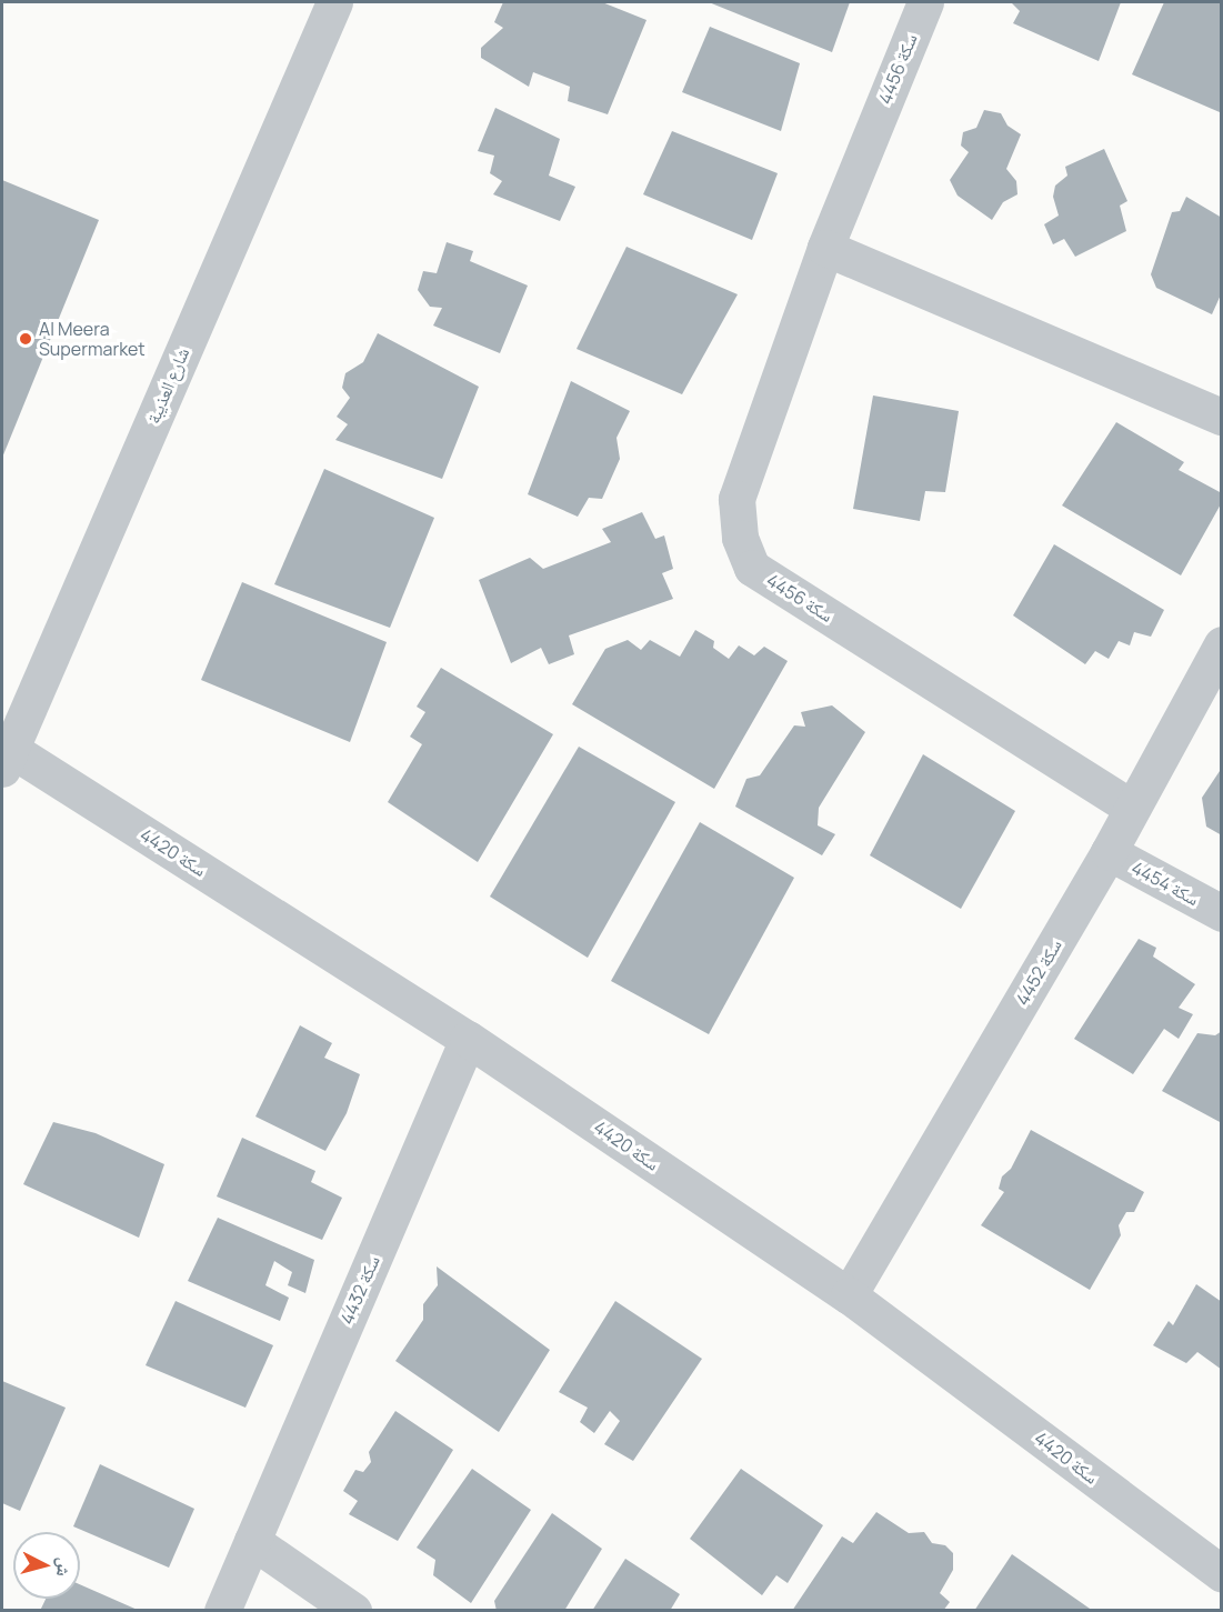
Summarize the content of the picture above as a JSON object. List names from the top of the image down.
{
  "streets": {
    "street": [
      "سكة 4456",
      "شارع العذيبة",
      "سكة 4420",
      "سكة 4454",
      "سكة 4452",
      "سكة 4432"
    ]
  },
  "crossings": [
    ["سكة 4456", "سكة 4452"],
    ["شارع العذيبة", "سكة 4420"],
    ["سكة 4420", "سكة 4452"],
    ["سكة 4420", "سكة 4432"],
    ["سكة 4454", "سكة 4452"]
  ],
  "places": ["Al Meera Supermarket"],
  "north": "right"
}
